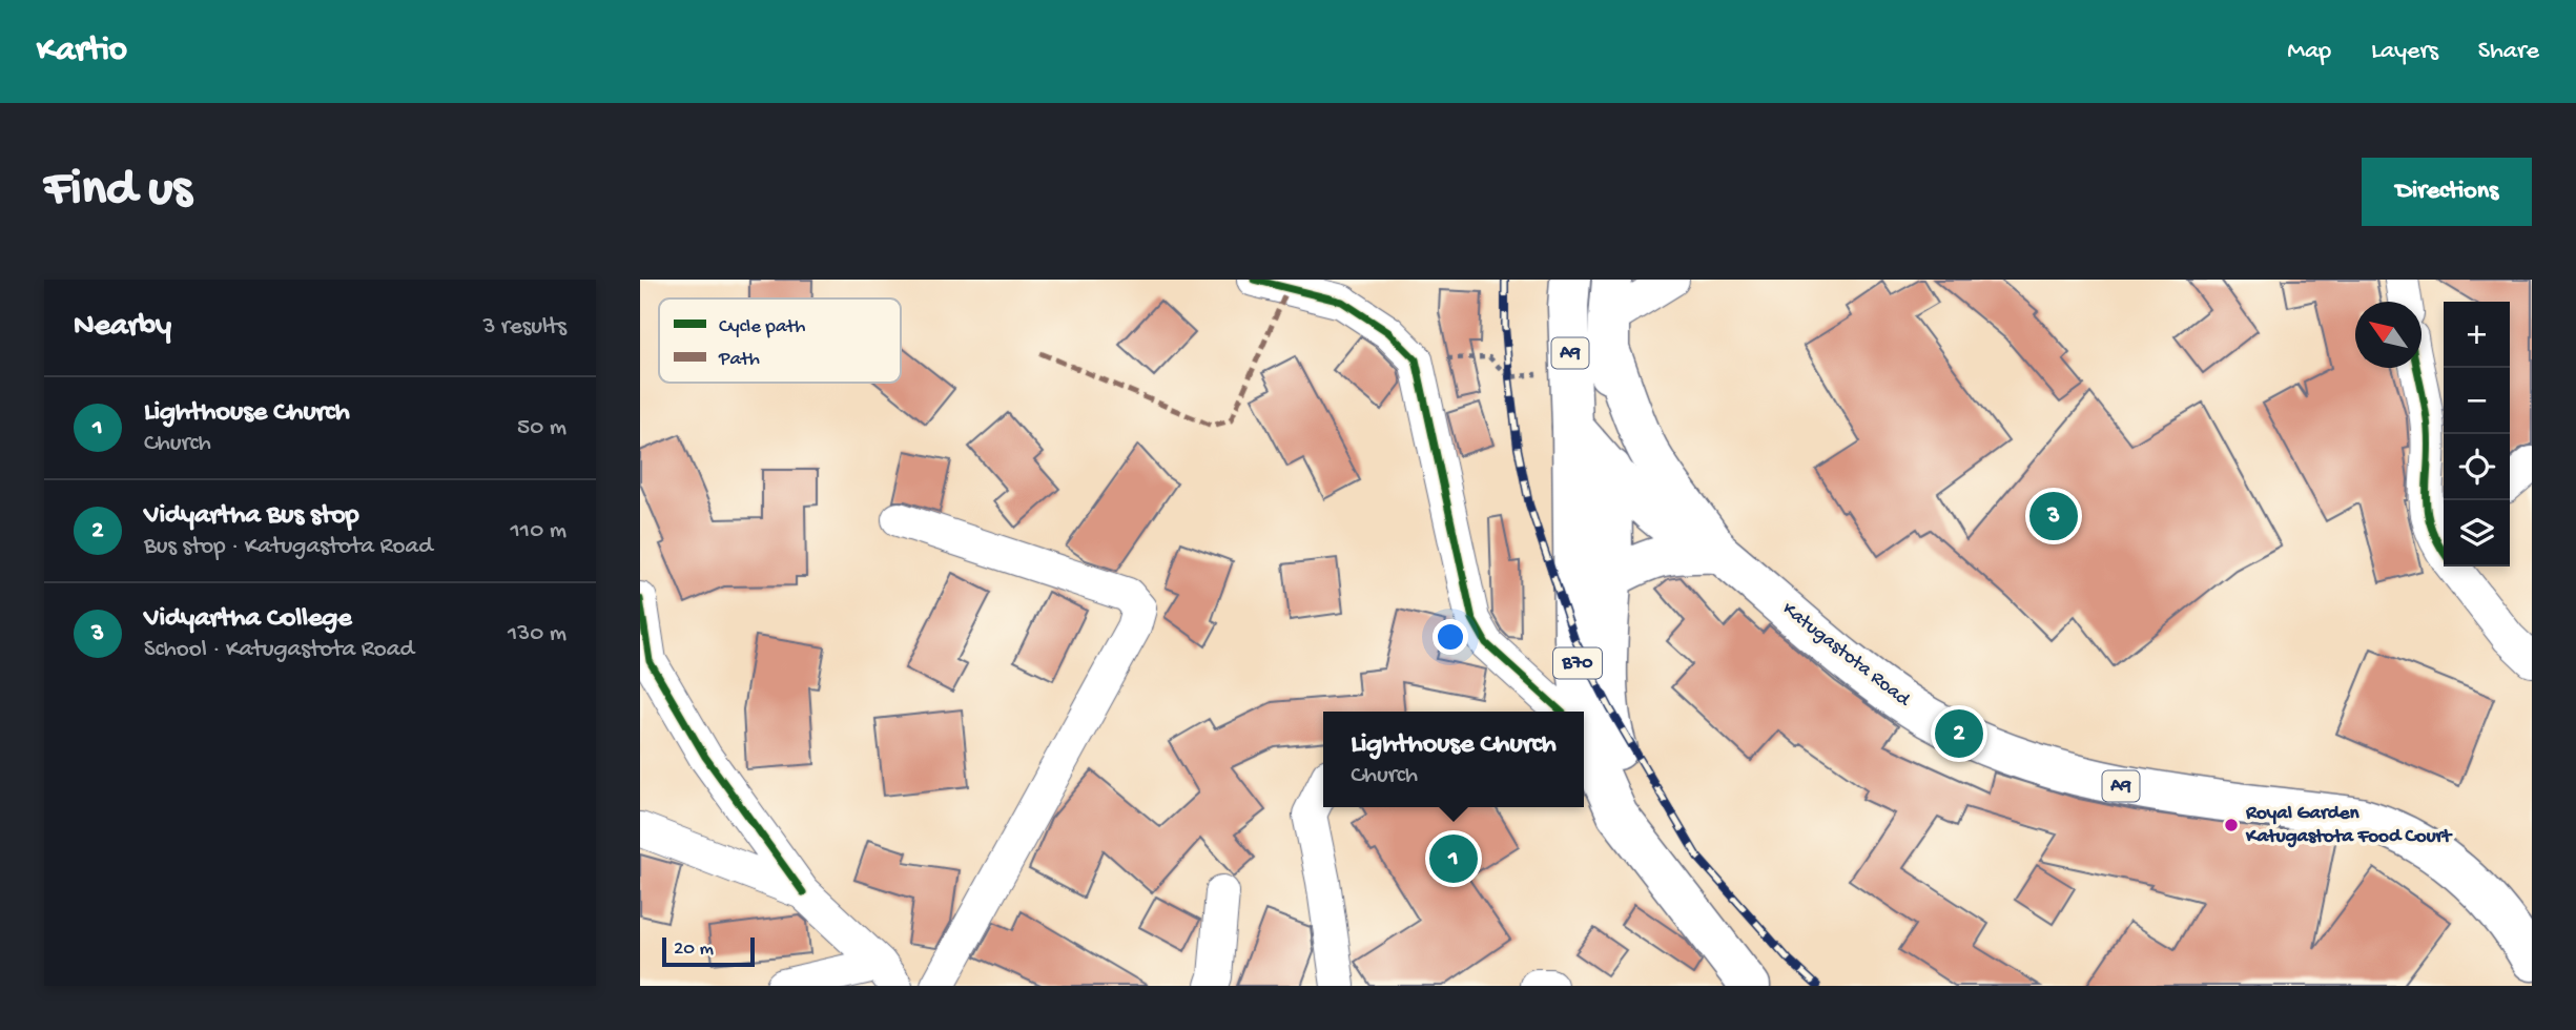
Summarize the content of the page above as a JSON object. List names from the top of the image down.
{
  "streets": {
    "main road": ["A9", "Katugastota Road", "B70"]
  },
  "crossings": [
    ["A9", "Katugastota Road"],
    ["A9", "B70"],
    ["Katugastota Road", "B70"]
  ],
  "places": ["Royal Garden Katugastota Food Court"],
  "legend": ["Cycle path", "Path"],
  "scale_bar": "20 m",
  "north": "top left",
  "page": {
    "header": "Kartio",
    "nav": ["Map", "Layers", "Share"],
    "buttons": "Directions",
    "title": "Find us",
    "heading": ["Nearby", "3 results"],
    "map_buttons": ["+", "−"],
    "list": [
      {
        "mark": "1",
        "name": "Lighthouse Church",
        "note": "Church",
        "value": "50 m"
      },
      {
        "mark": "2",
        "name": "Vidyartha Bus stop",
        "note": "Bus stop · Katugastota Road",
        "value": "110 m"
      },
      {
        "mark": "3",
        "name": "Vidyartha College",
        "note": "School · Katugastota Road",
        "value": "130 m"
      }
    ],
    "pins": ["3", "2", "1"],
    "popup": ["Lighthouse Church", "Church"],
    "scale": "20 m"
  }
}
